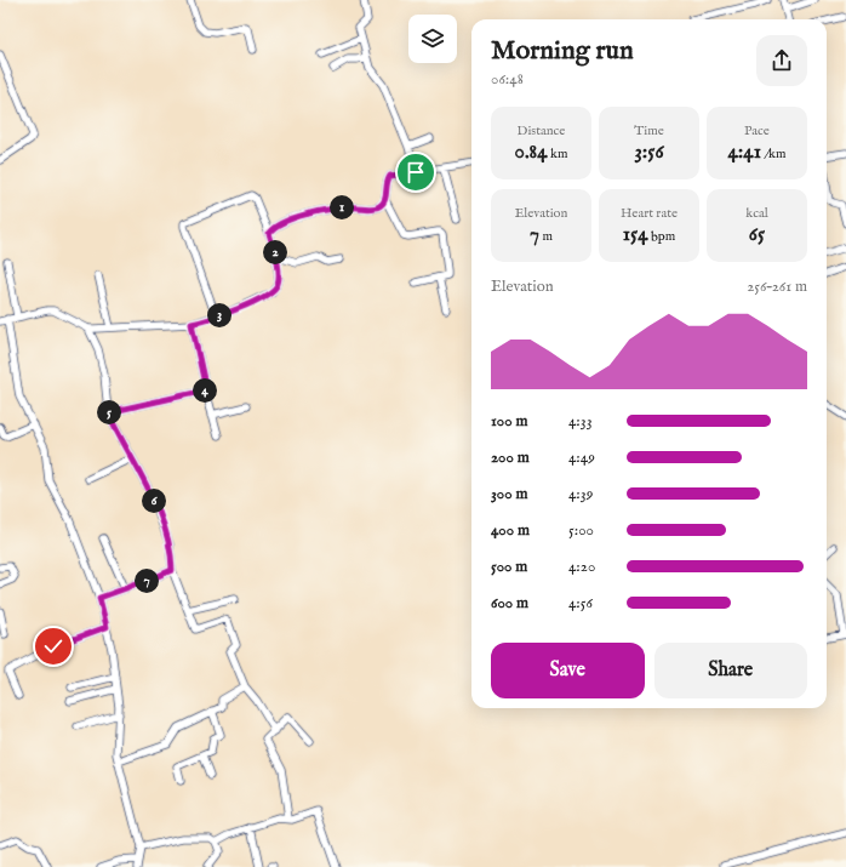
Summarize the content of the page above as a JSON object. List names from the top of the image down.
{
  "page": {
    "heading": ["Morning run", "06:48"],
    "stats": [
      ["Distance", "0.84 km"],
      ["Time", "3:56"],
      ["Pace", "4:41 /km"],
      ["Elevation", "7 m"],
      ["Heart rate", "154 bpm"],
      ["kcal", "65"]
    ],
    "pins": [
      "1",
      "2",
      "3",
      "4",
      "5",
      "6",
      "7"
    ],
    "chart": ["Elevation", "256–261 m"],
    "list": [
      {
        "name": "100 m",
        "note": "4:33"
      },
      {
        "name": "200 m",
        "note": "4:49"
      },
      {
        "name": "300 m",
        "note": "4:39"
      },
      {
        "name": "400 m",
        "note": "5:00"
      },
      {
        "name": "500 m",
        "note": "4:20"
      },
      {
        "name": "600 m",
        "note": "4:56"
      }
    ],
    "buttons": ["Save", "Share"]
  }
}
